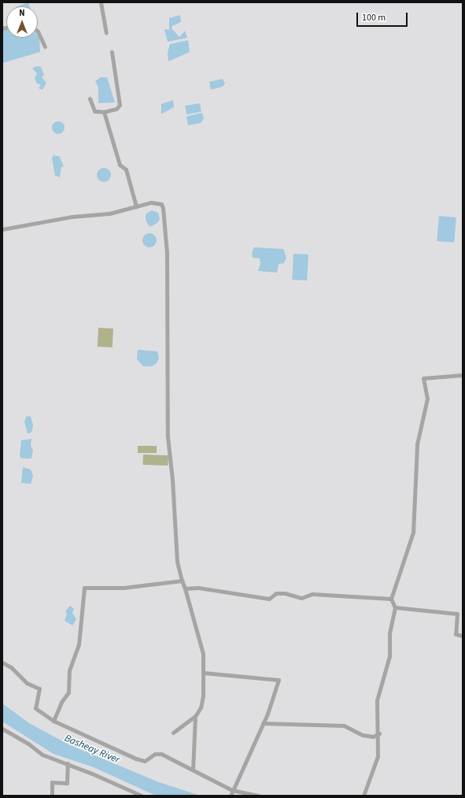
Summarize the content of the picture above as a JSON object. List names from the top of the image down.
{
  "water": ["Basheay River"],
  "scale_bar": "100 m",
  "north": "top"
}
